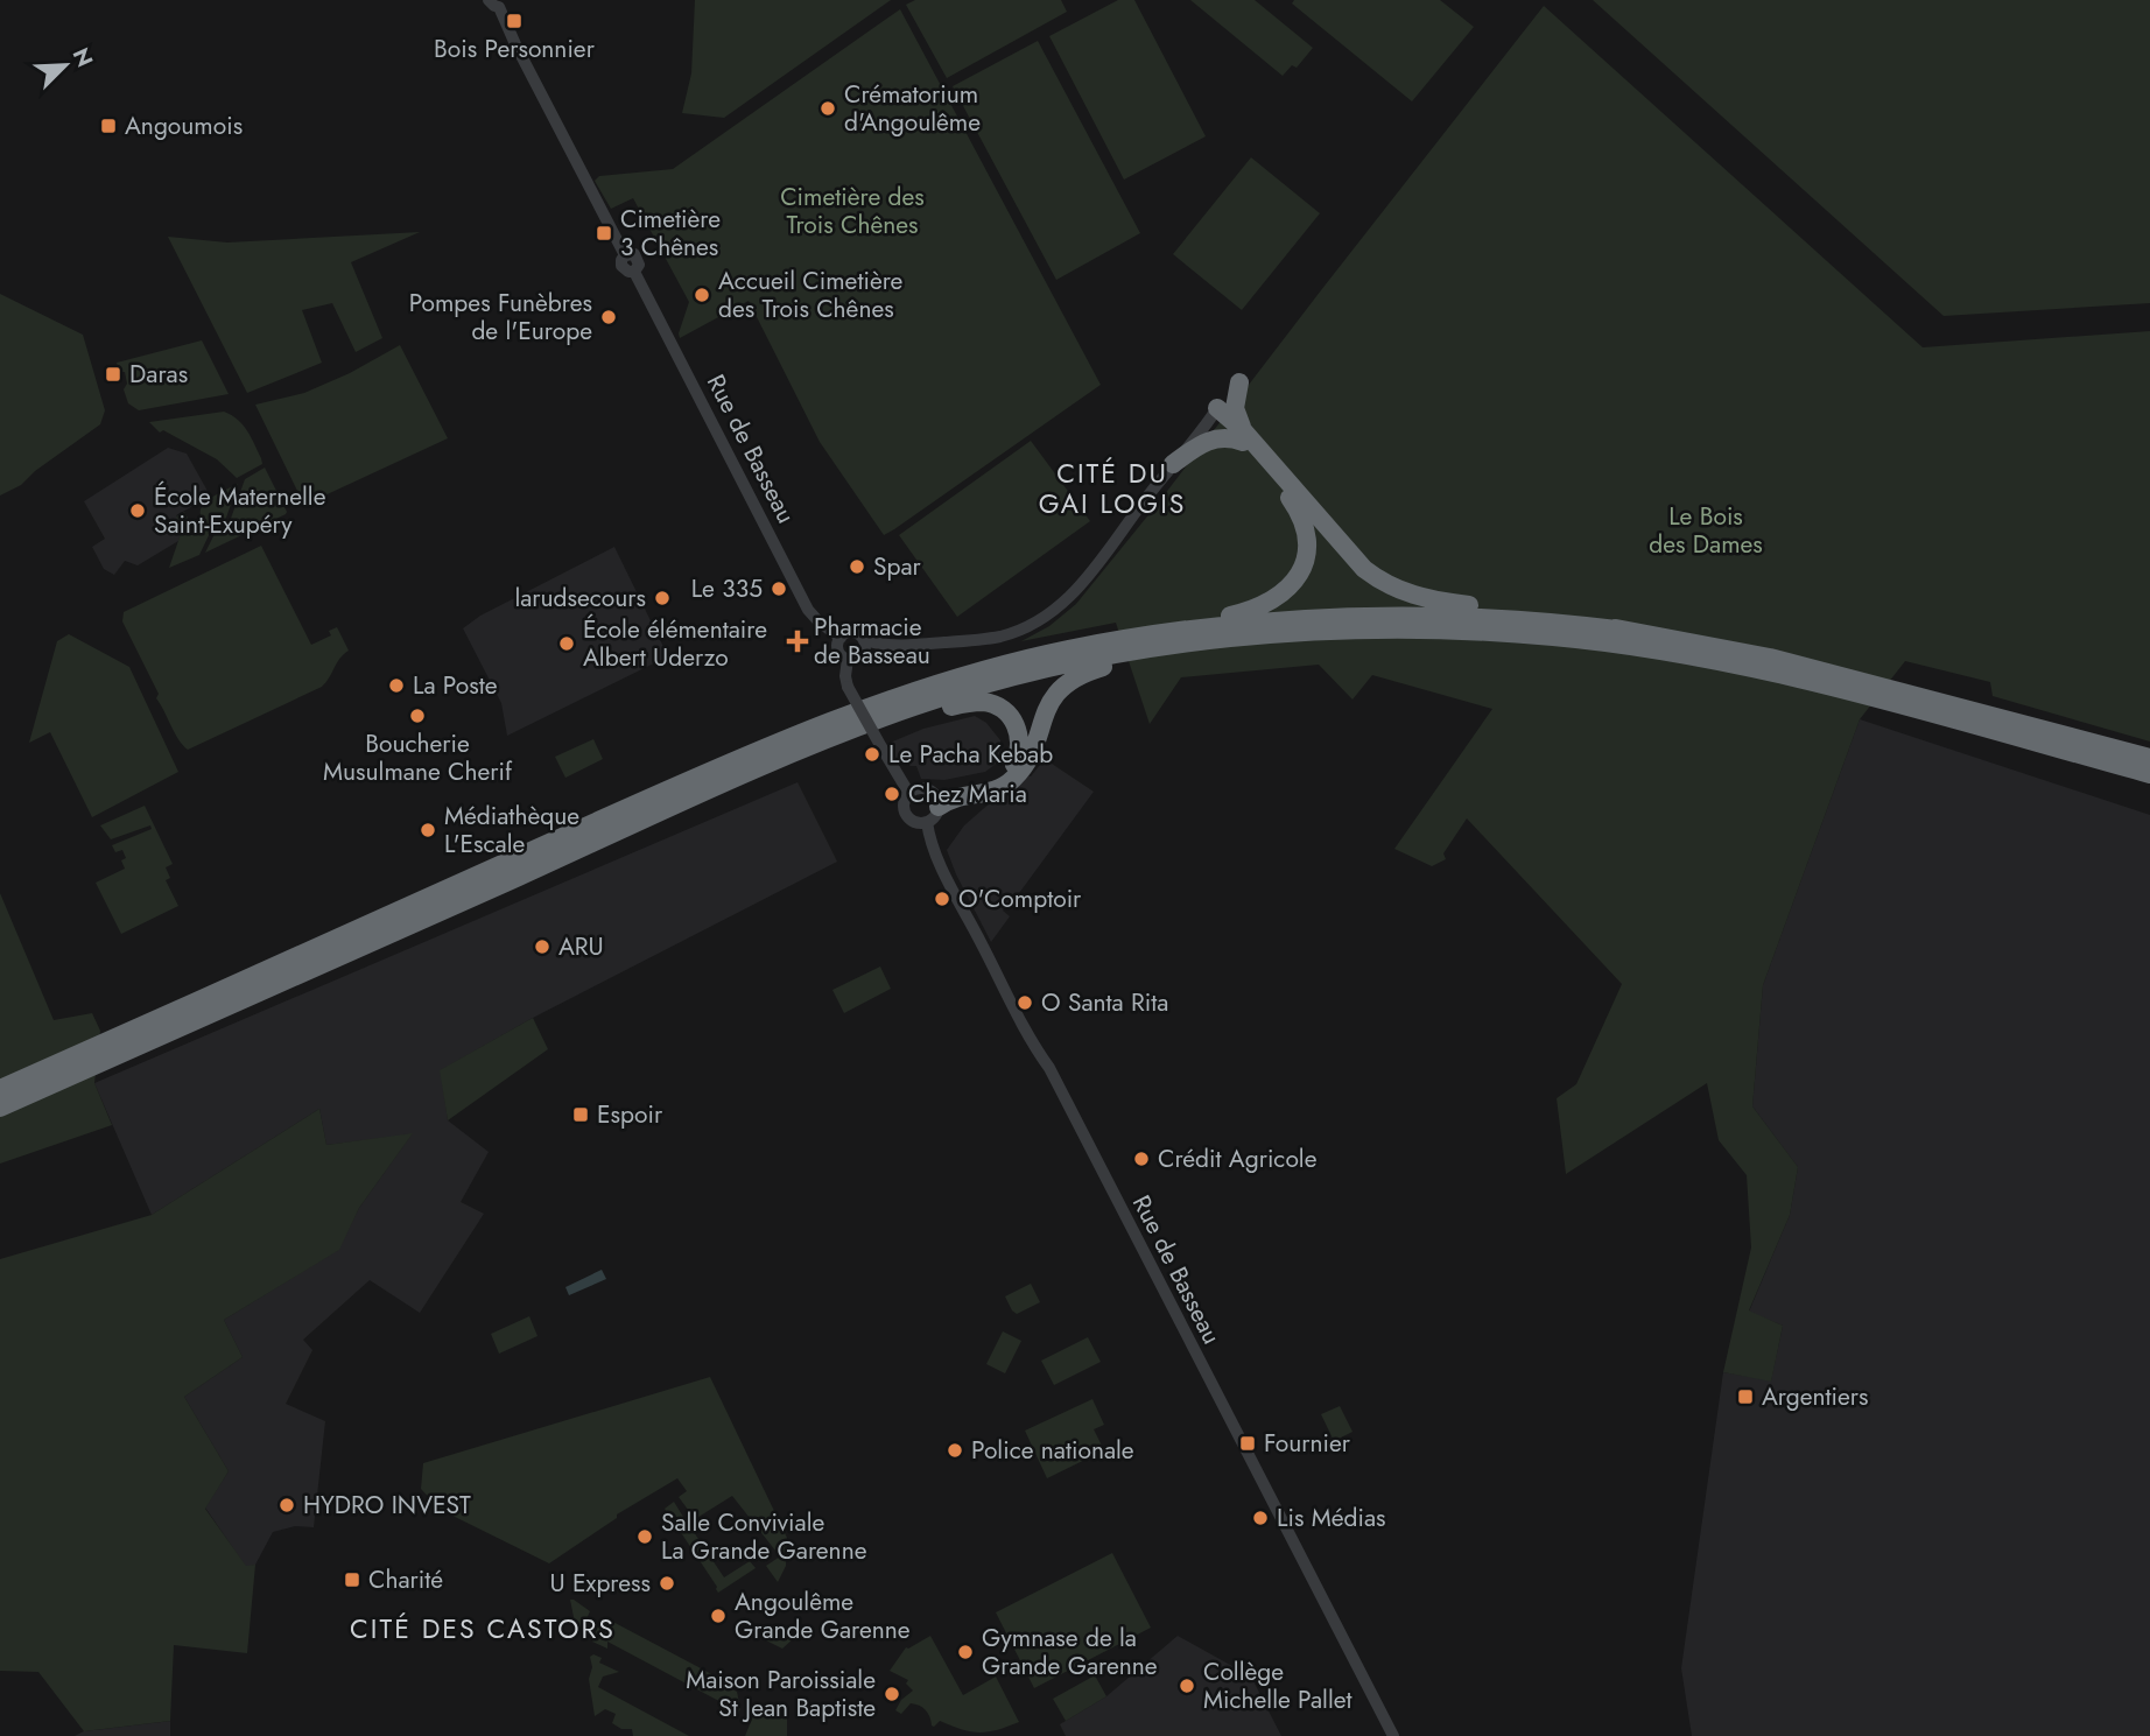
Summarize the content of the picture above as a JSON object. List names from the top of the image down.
{
  "streets": {
    "street": ["Rue de Basseau"]
  },
  "districts": ["CITÉ DU GAI LOGIS", "CITÉ DES CASTORS"],
  "parks": ["Cimetière des Trois Chênes", "Le Bois des Dames"],
  "places": {
    "transit": [
      "Bois Personnier",
      "Angoumois",
      "Cimetière 3 Chênes",
      "Daras",
      "Espoir",
      "Argentiers",
      "Fournier",
      "Charité"
    ],
    "other": [
      "Crématorium d'Angoulême",
      "Accueil Cimetière des Trois Chênes",
      "Pompes Funèbres de l'Europe",
      "École Maternelle Saint-Exupéry",
      "Spar",
      "Le 335",
      "larudsecours",
      "École élémentaire Albert Uderzo",
      "La Poste",
      "Boucherie Musulmane Cherif",
      "Le Pacha Kebab",
      "Chez Maria",
      "Médiathèque L'Escale",
      "O'Comptoir",
      "ARU",
      "O Santa Rita",
      "Crédit Agricole",
      "Police nationale",
      "HYDRO INVEST",
      "Lis Médias",
      "Salle Conviviale La Grande Garenne",
      "U Express",
      "Angoulême Grande Garenne",
      "Gymnase de la Grande Garenne",
      "Collège Michelle Pallet",
      "Maison Paroissiale St Jean Baptiste"
    ],
    "health": ["Pharmacie de Basseau"]
  },
  "north": "top right"
}
